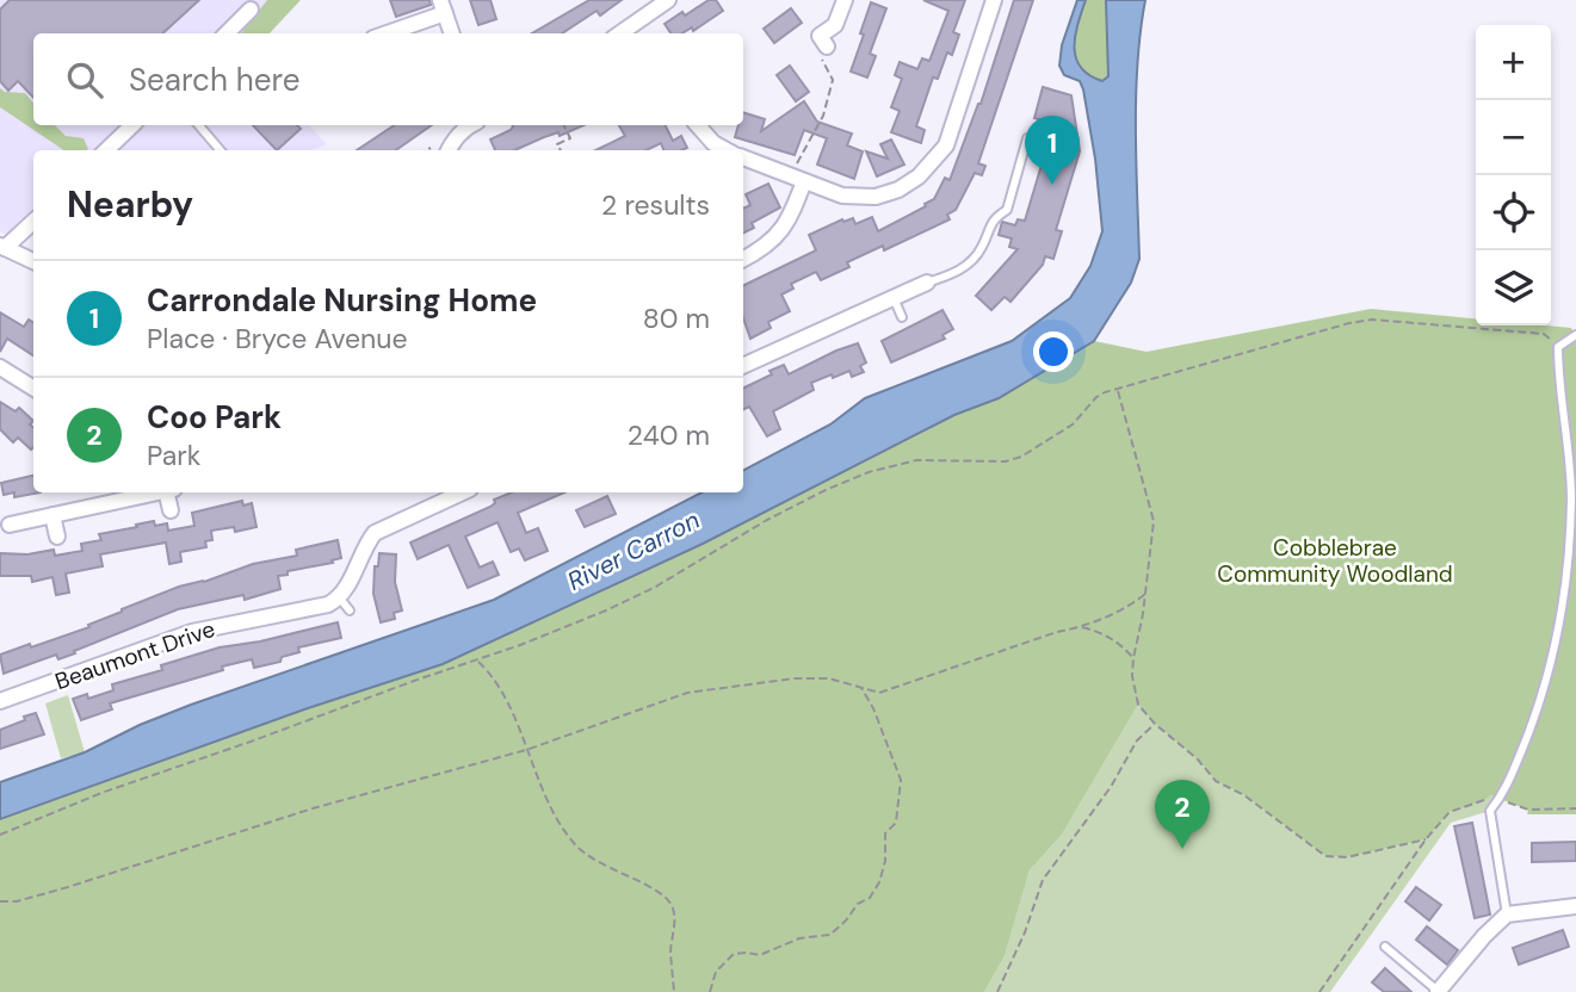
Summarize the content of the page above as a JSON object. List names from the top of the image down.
{
  "streets": {
    "street": ["Beaumont Drive"]
  },
  "water": ["River Carron"],
  "parks": ["Cobblebrae Community Woodland"],
  "page": {
    "map_buttons": ["+", "−"],
    "search": "Search here",
    "pins": ["1", "2"],
    "heading": ["Nearby", "2 results"],
    "list": [
      {
        "mark": "1",
        "name": "Carrondale Nursing Home",
        "note": "Place · Bryce Avenue",
        "value": "80 m"
      },
      {
        "mark": "2",
        "name": "Coo Park",
        "note": "Park",
        "value": "240 m"
      }
    ]
  }
}
